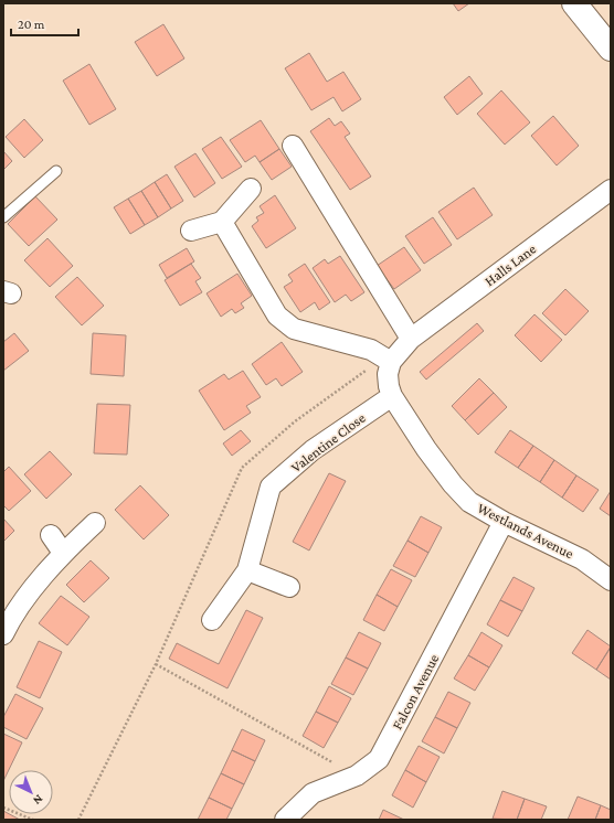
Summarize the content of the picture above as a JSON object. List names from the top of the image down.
{
  "streets": {
    "street": [
      "Halls Lane",
      "Valentine Close",
      "Westlands Avenue",
      "Falcon Avenue"
    ]
  },
  "crossings": [
    ["Halls Lane", "Westlands Avenue"],
    ["Valentine Close", "Westlands Avenue"],
    ["Westlands Avenue", "Falcon Avenue"]
  ],
  "scale_bar": "20 m",
  "north": "bottom right"
}
